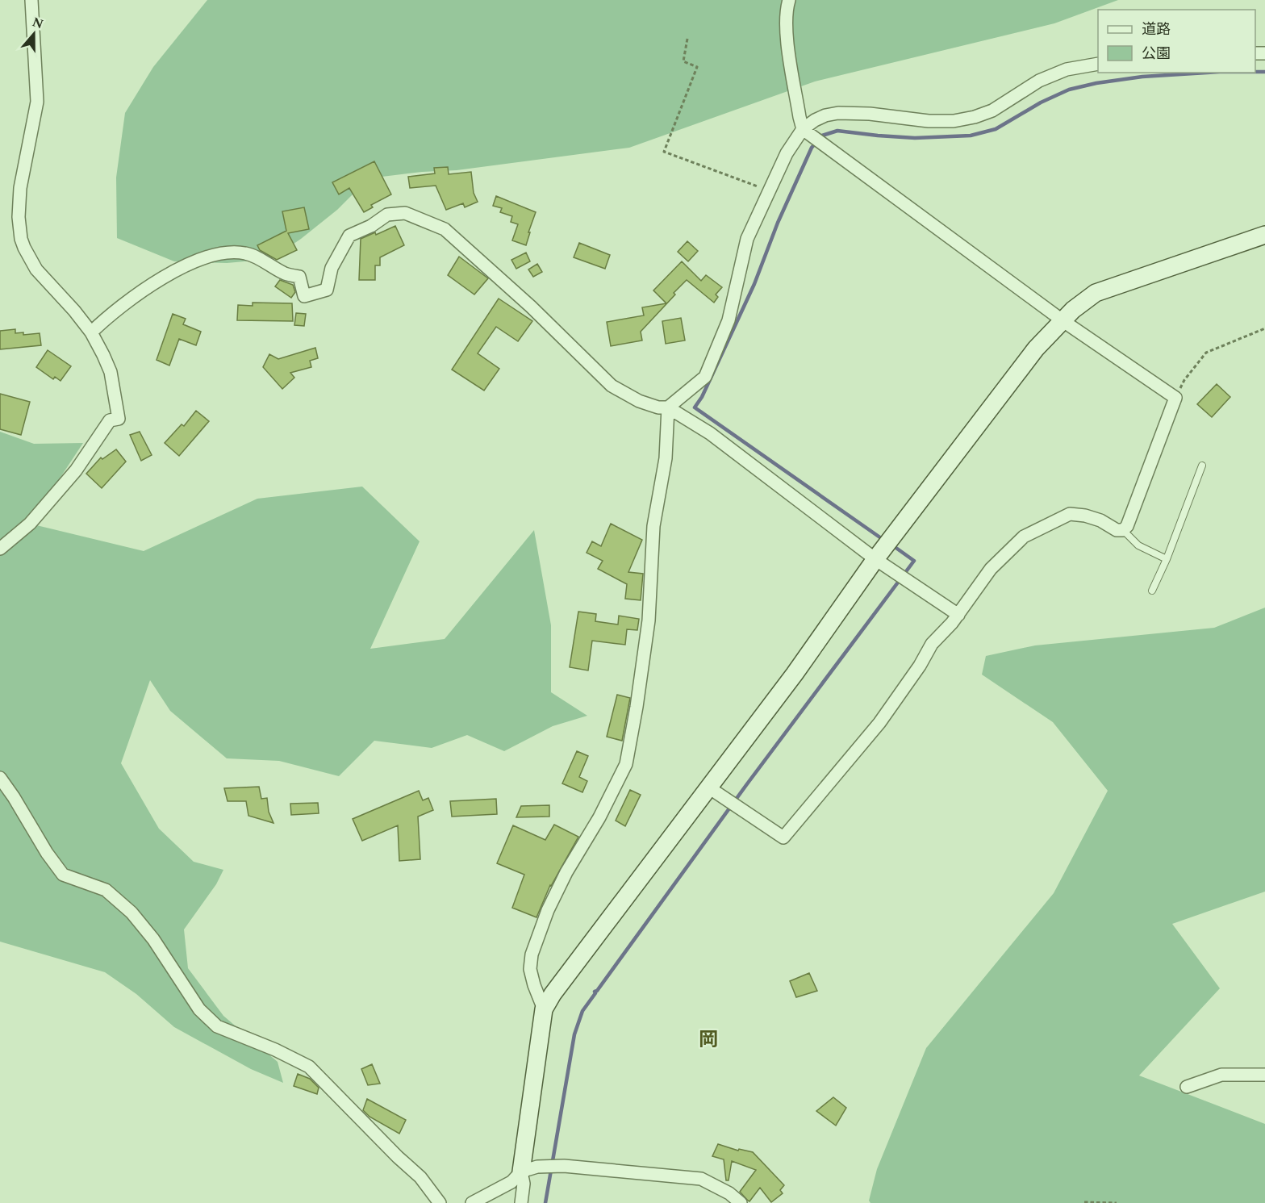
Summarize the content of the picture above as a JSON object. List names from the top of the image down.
{
  "districts": ["岡"],
  "legend": ["道路", "公園"],
  "north": "top"
}
